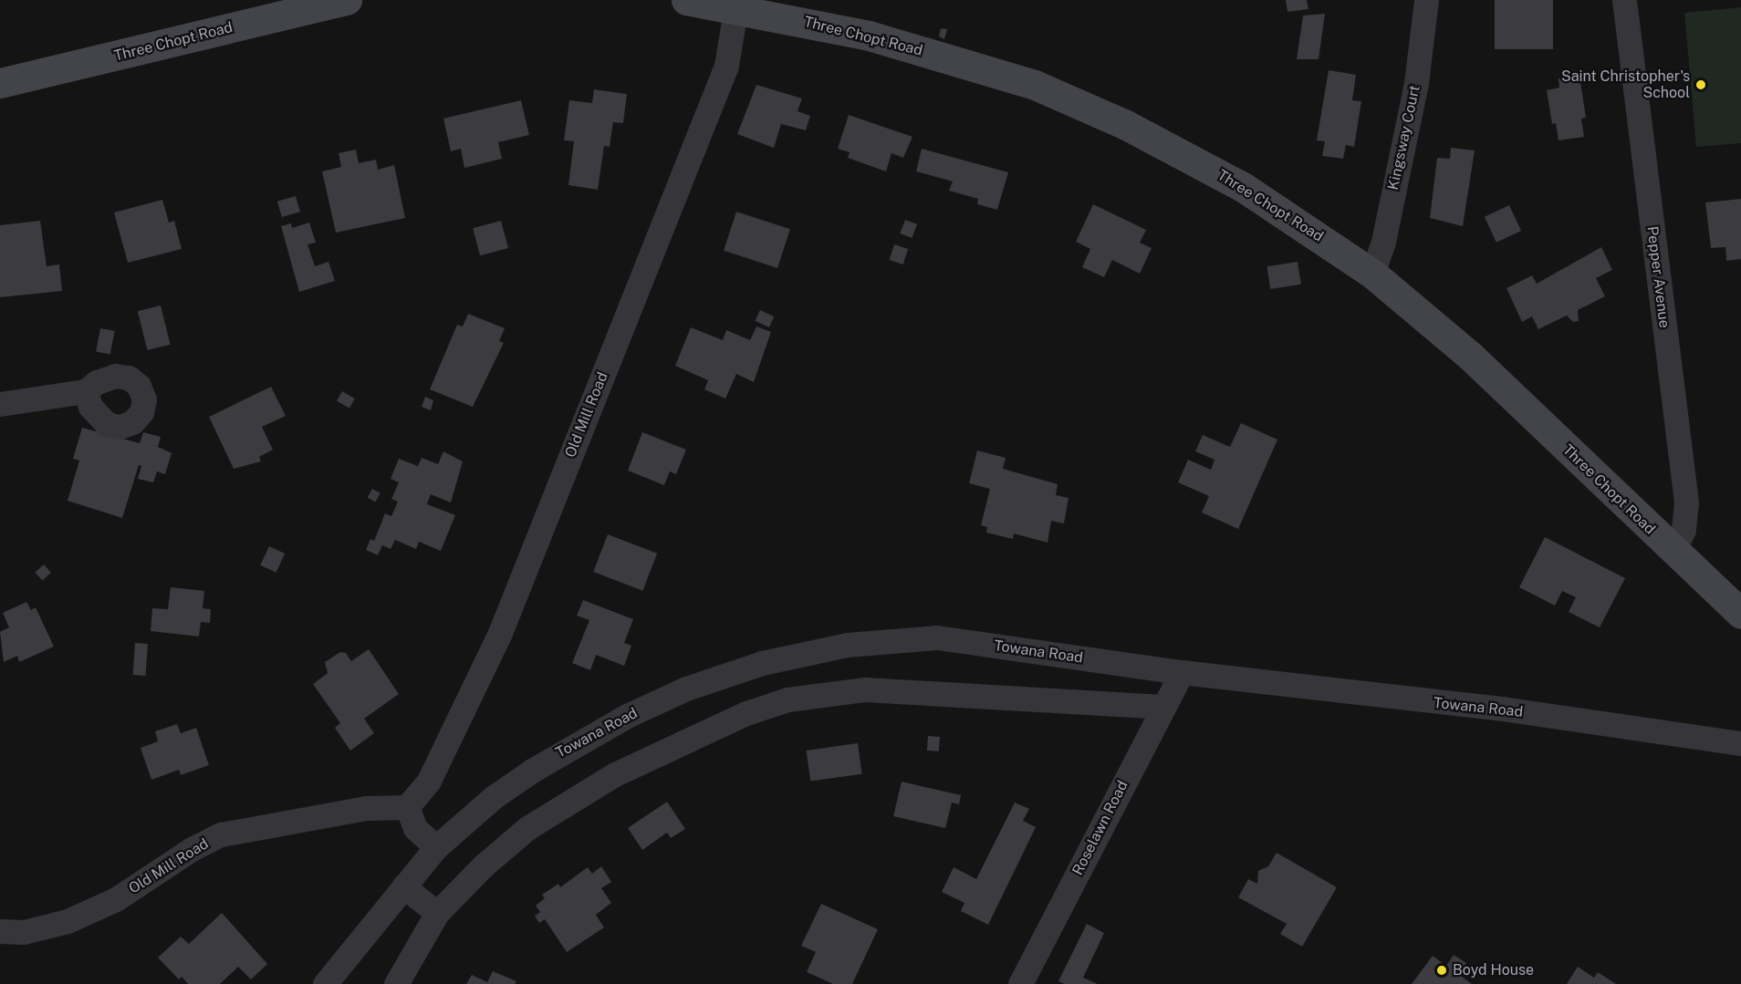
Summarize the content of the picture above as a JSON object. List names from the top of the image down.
{
  "streets": {
    "main road": ["Three Chopt Road"],
    "street": [
      "Kingsway Court",
      "Pepper Avenue",
      "Old Mill Road",
      "Towana Road",
      "Roselawn Road"
    ]
  },
  "crossings": [
    ["Three Chopt Road", "Kingsway Court"],
    ["Three Chopt Road", "Pepper Avenue"],
    ["Three Chopt Road", "Old Mill Road"],
    ["Towana Road", "Roselawn Road"]
  ],
  "places": ["Saint Christopher's School", "Boyd House"]
}
